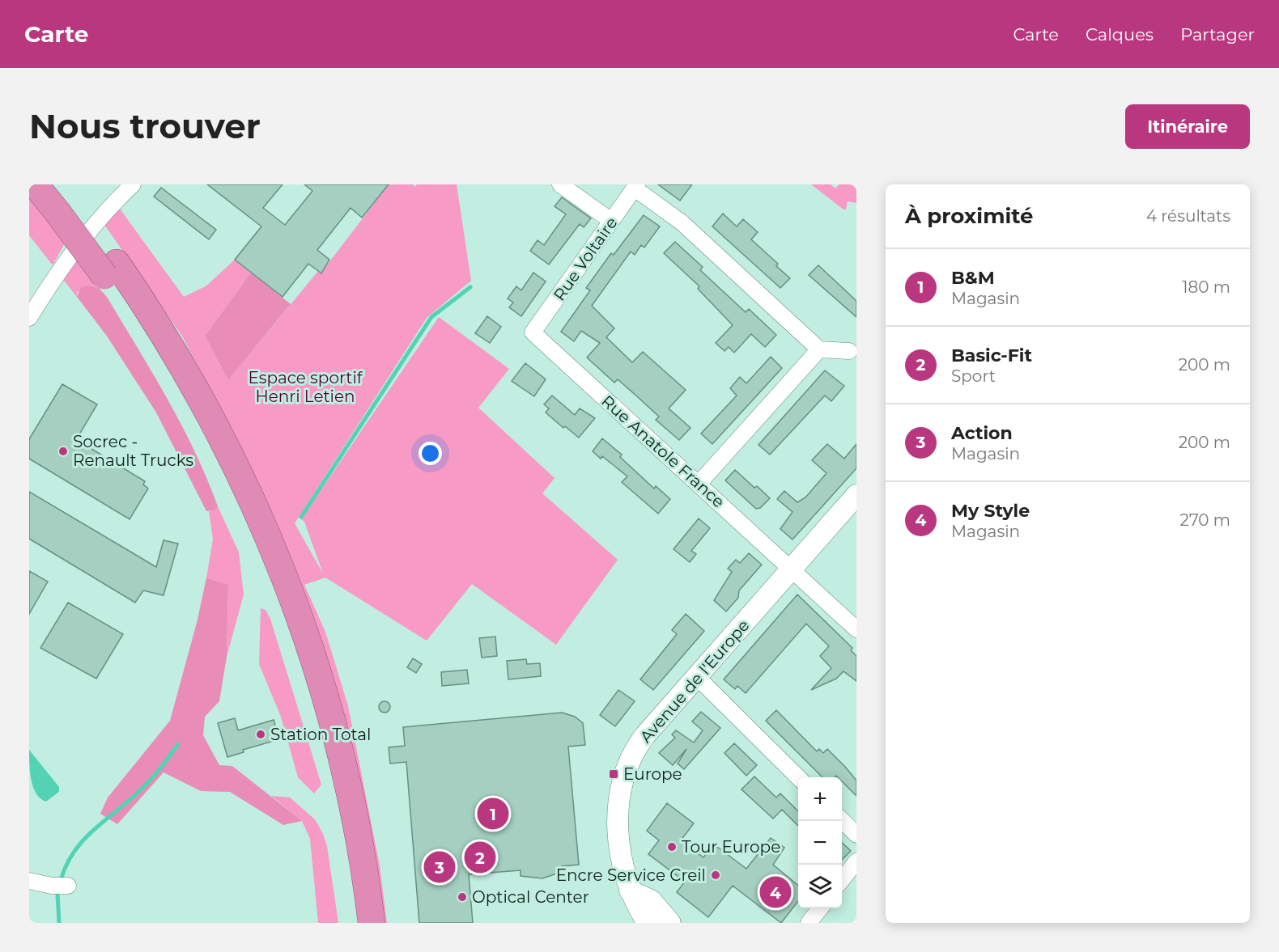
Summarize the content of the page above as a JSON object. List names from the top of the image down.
{
  "streets": {
    "street": ["Rue Voltaire", "Rue Anatole France", "Avenue de l'Europe"]
  },
  "crossings": [
    ["Rue Voltaire", "Rue Anatole France"],
    ["Rue Anatole France", "Avenue de l'Europe"]
  ],
  "parks": ["Espace sportif Henri Letien"],
  "places": {
    "other": [
      "Socrec - Renault Trucks",
      "Station Total",
      "Tour Europe",
      "Encre Service Creil",
      "Optical Center"
    ],
    "transit": ["Europe"]
  },
  "page": {
    "header": "Carte",
    "nav": ["Carte", "Calques", "Partager"],
    "buttons": "Itinéraire",
    "title": "Nous trouver",
    "heading": ["À proximité", "4 résultats"],
    "list": [
      {
        "mark": "1",
        "name": "B&M",
        "note": "Magasin",
        "value": "180 m"
      },
      {
        "mark": "2",
        "name": "Basic-Fit",
        "note": "Sport",
        "value": "200 m"
      },
      {
        "mark": "3",
        "name": "Action",
        "note": "Magasin",
        "value": "200 m"
      },
      {
        "mark": "4",
        "name": "My Style",
        "note": "Magasin",
        "value": "270 m"
      }
    ],
    "map_buttons": ["+", "−"],
    "pins": [
      "1",
      "2",
      "3",
      "4"
    ]
  }
}
